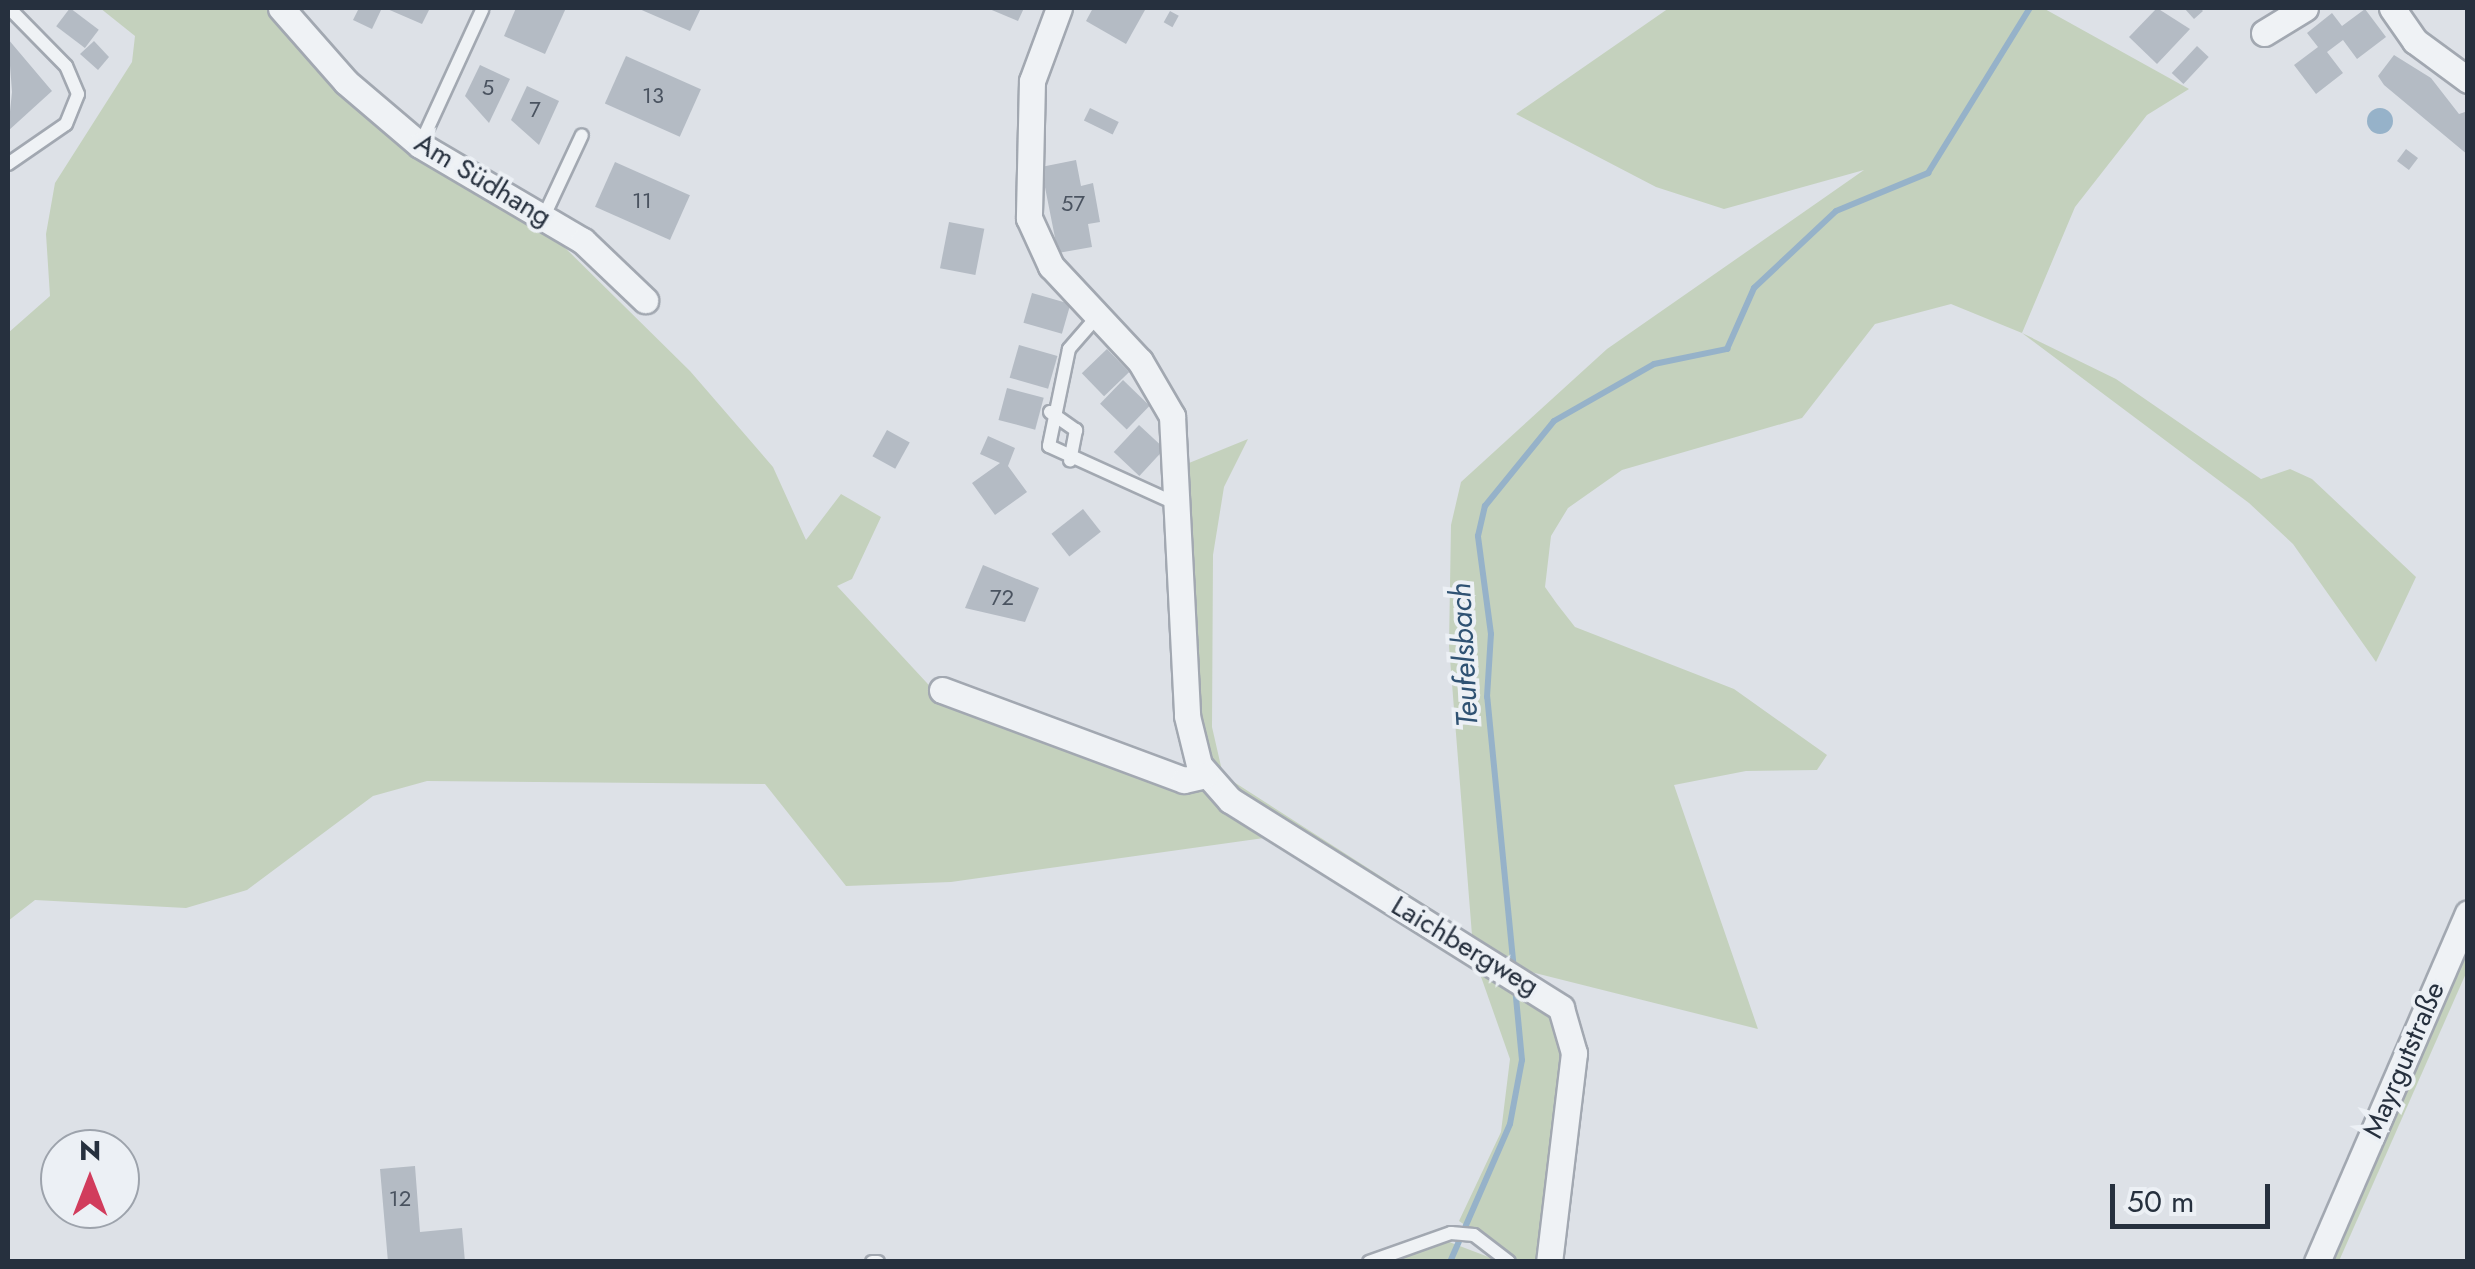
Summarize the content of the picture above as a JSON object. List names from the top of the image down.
{
  "streets": {
    "street": ["Am Südhang", "Laichbergweg", "Mayrgutstraße"]
  },
  "water": ["Teufelsbach"],
  "house_numbers": [
    "5",
    "13",
    "7",
    "11",
    "57",
    "72",
    "12"
  ],
  "scale_bar": "50 m",
  "north": "top"
}
